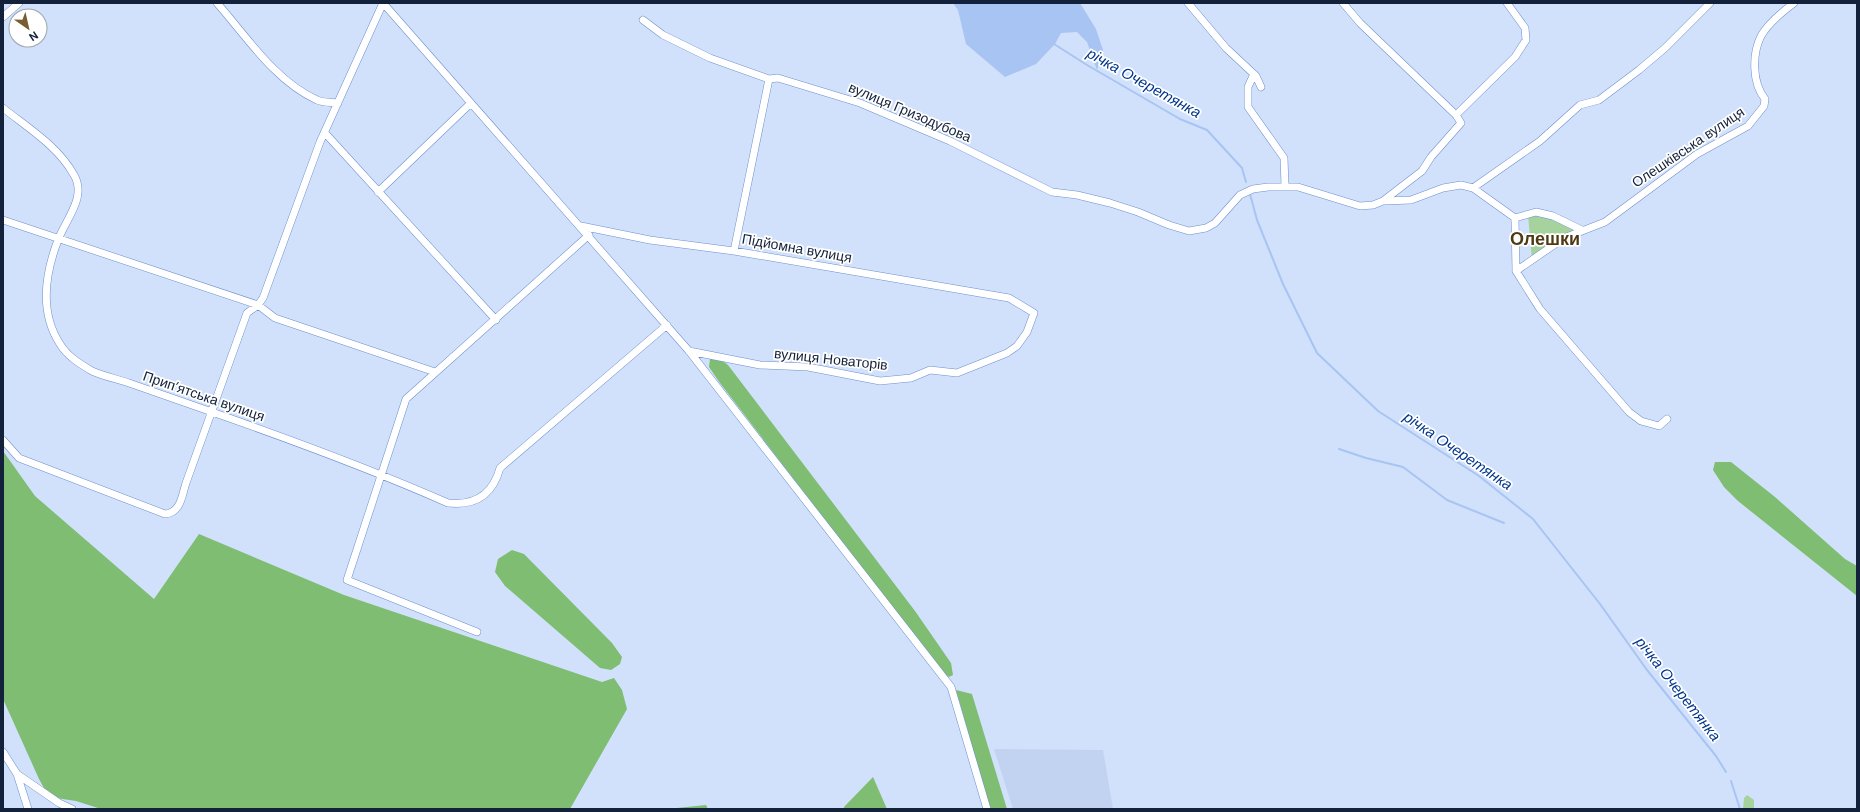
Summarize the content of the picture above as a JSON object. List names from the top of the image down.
{
  "streets": {
    "street": [
      "вулиця Гризодубова",
      "Олешківська вулиця",
      "Підйомна вулиця",
      "вулиця Новаторів",
      "Прип’ятська вулиця"
    ]
  },
  "crossings": [
    ["Підйомна вулиця", "вулиця Новаторів"]
  ],
  "districts": ["Олешки"],
  "water": ["річка Очеретянка"],
  "north": "bottom right"
}
